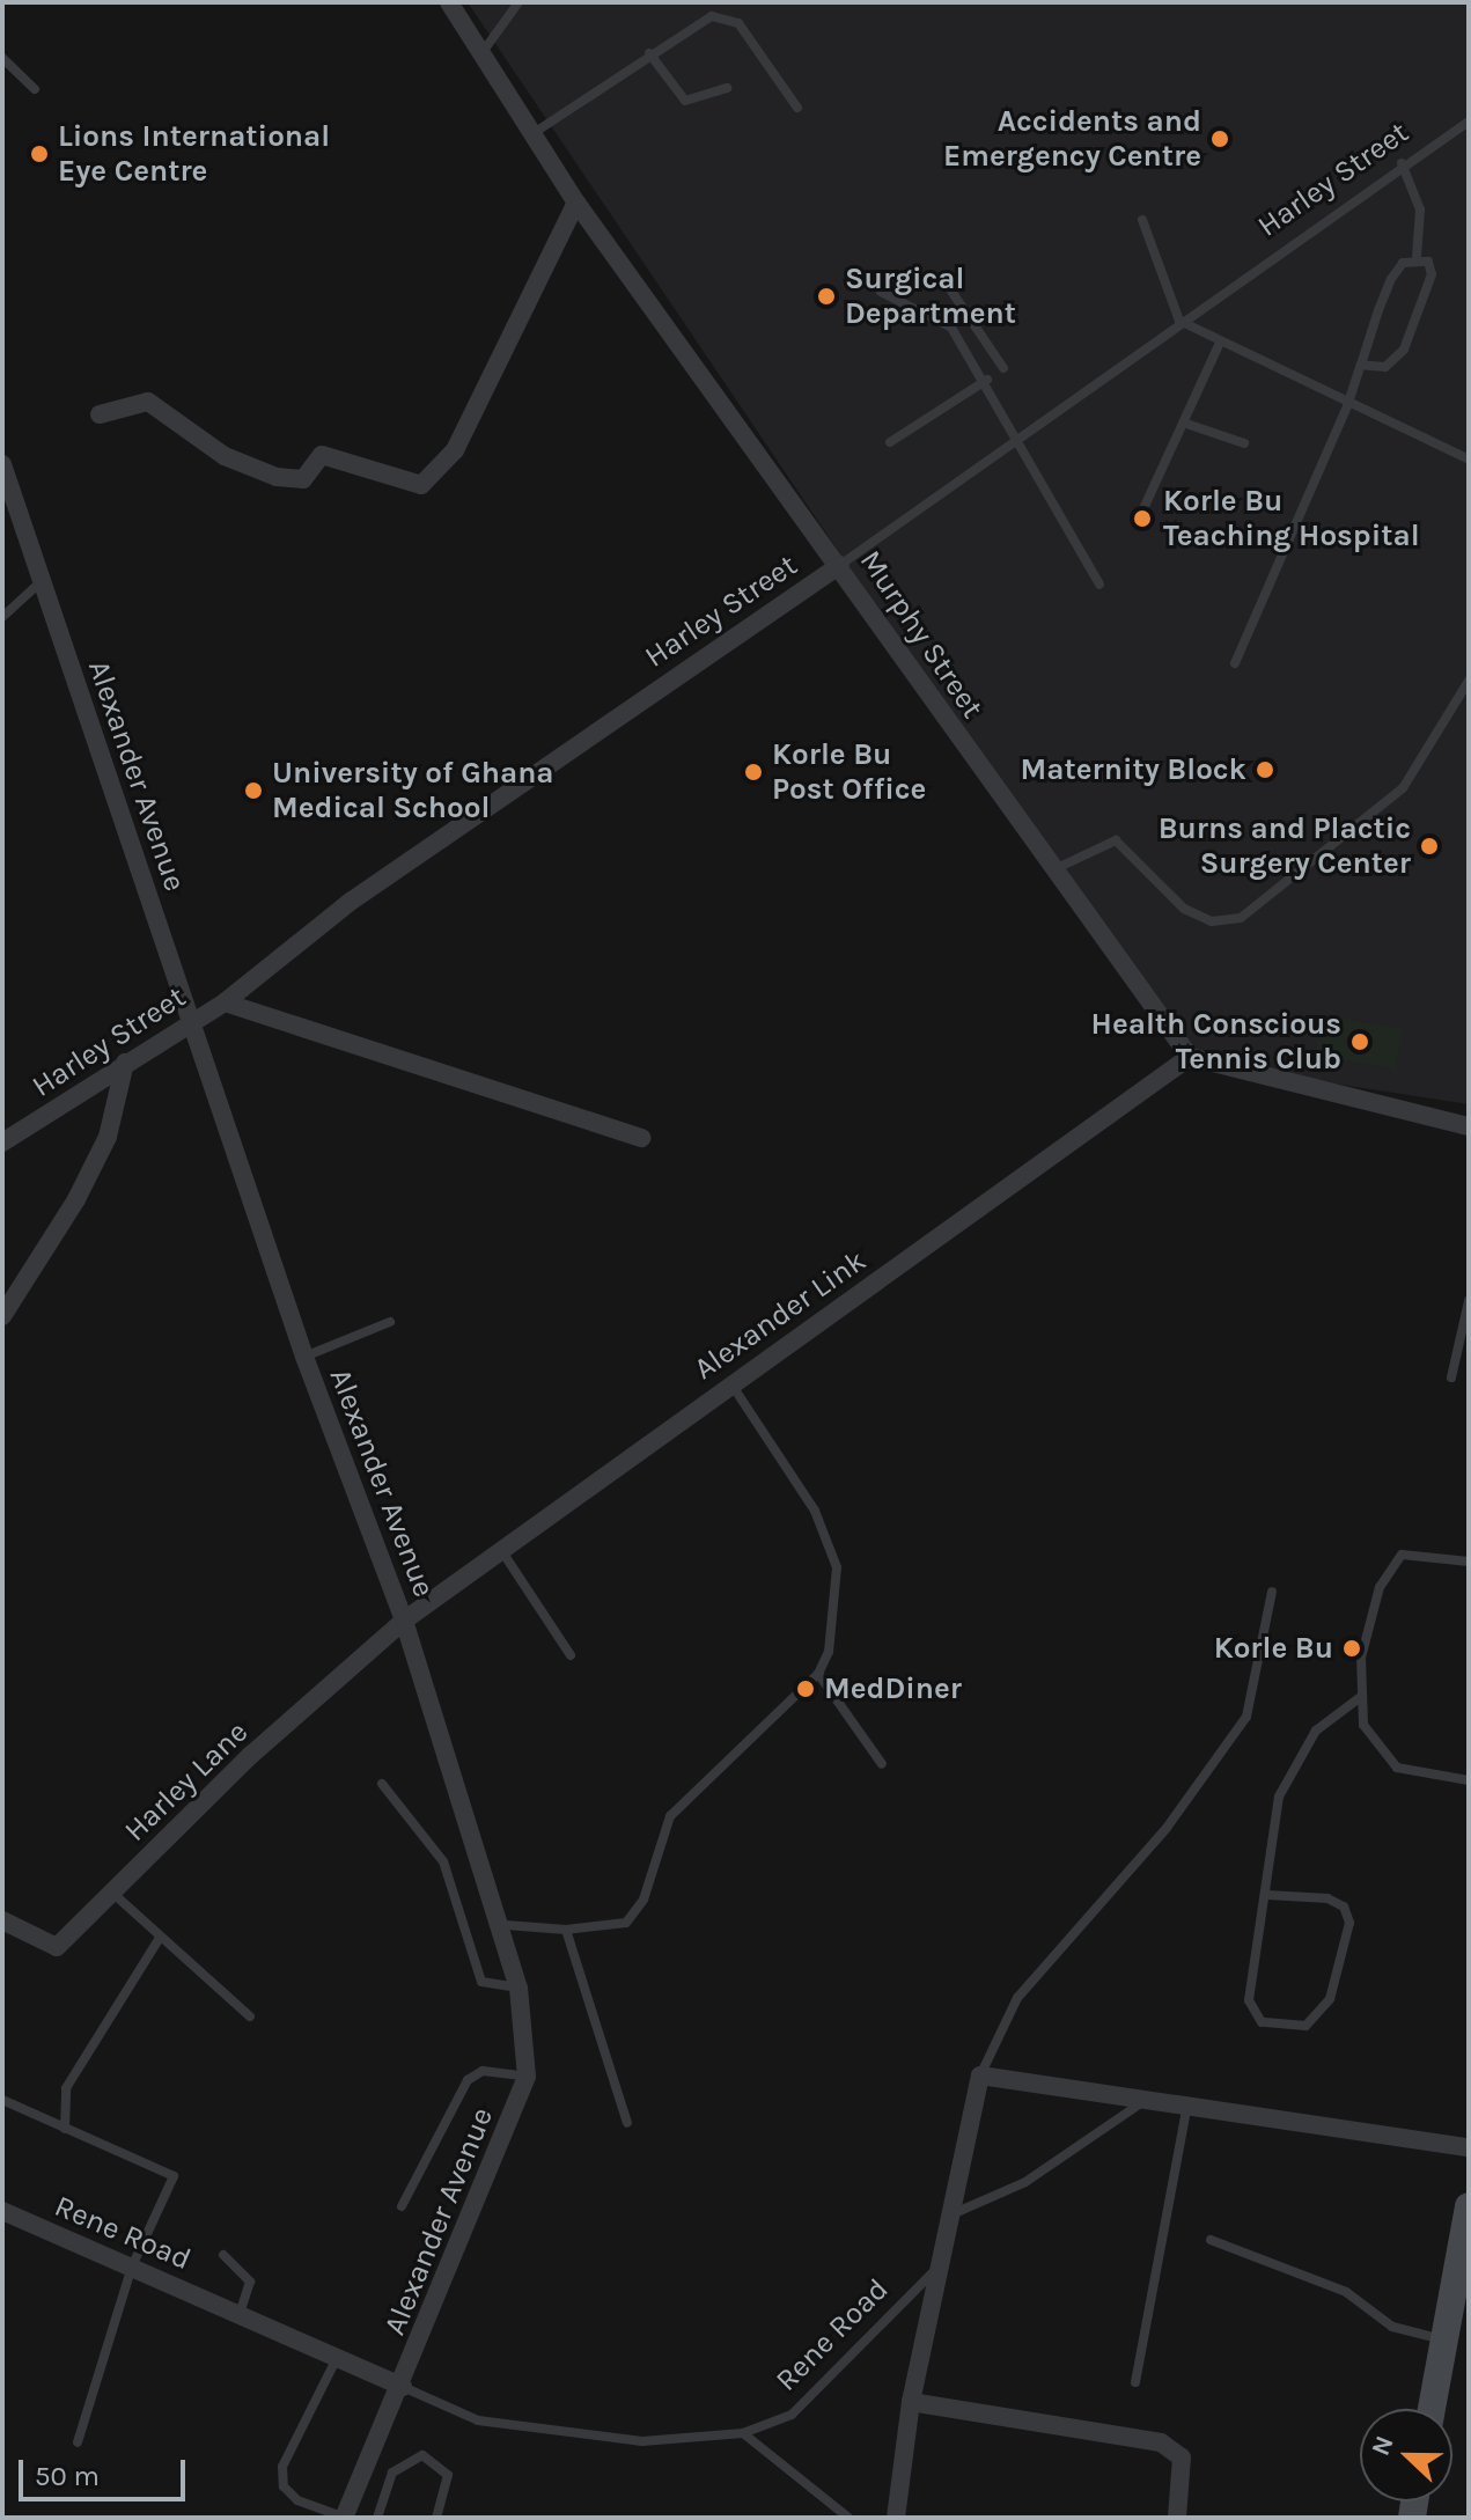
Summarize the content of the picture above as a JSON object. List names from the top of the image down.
{
  "streets": {
    "street": [
      "Harley Street",
      "Murphy Street",
      "Alexander Avenue",
      "Alexander Link",
      "Harley Lane",
      "Rene Road"
    ]
  },
  "crossings": [
    ["Harley Street", "Murphy Street"],
    ["Harley Street", "Alexander Avenue"],
    ["Murphy Street", "Alexander Link"],
    ["Alexander Avenue", "Alexander Link"],
    ["Alexander Avenue", "Harley Lane"],
    ["Alexander Avenue", "Rene Road"],
    ["Alexander Link", "Harley Lane"]
  ],
  "places": [
    "Accidents and Emergency Centre",
    "Lions International Eye Centre",
    "Surgical Department",
    "Korle Bu Teaching Hospital",
    "Maternity Block",
    "Korle Bu Post Office",
    "University of Ghana Medical School",
    "Burns and Plactic Surgery Center",
    "Health Conscious Tennis Club",
    "Korle Bu",
    "MedDiner"
  ],
  "scale_bar": "50 m",
  "north": "left"
}
